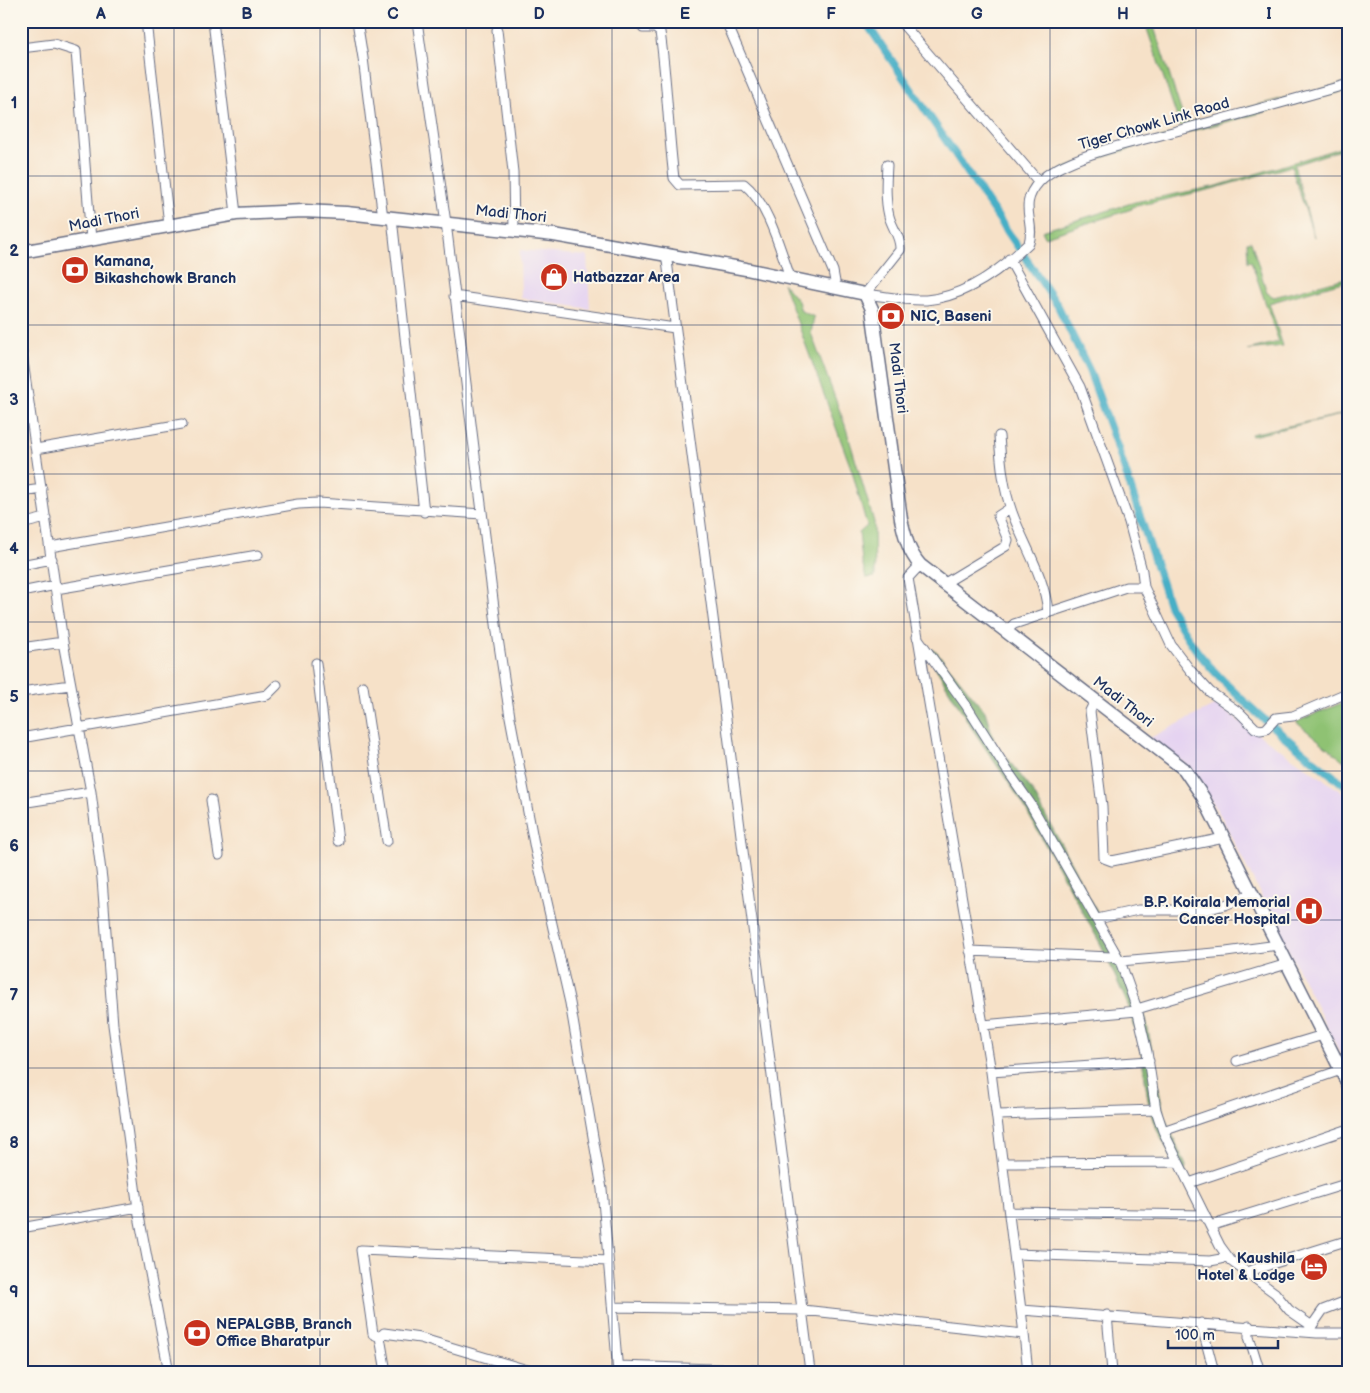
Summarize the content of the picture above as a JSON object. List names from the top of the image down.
{
  "streets": {
    "main road": ["Madi Thori"],
    "street": ["Tiger Chowk Link Road"]
  },
  "places": {
    "bank": ["Kamana, Bikashchowk Branch", "NIC, Baseni", "NEPALGBB, Branch Office Bharatpur"],
    "shop": ["Hatbazzar Area"],
    "hospital": ["B.P. Koirala Memorial Cancer Hospital"],
    "hotel": ["Kaushila Hotel & Lodge"]
  },
  "scale_bar": "100 m",
  "grid": {
    "columns": [
      "A",
      "B",
      "C",
      "D",
      "E",
      "F",
      "G",
      "H",
      "I"
    ],
    "rows": [
      "1",
      "2",
      "3",
      "4",
      "5",
      "6",
      "7",
      "8",
      "9"
    ]
  }
}
